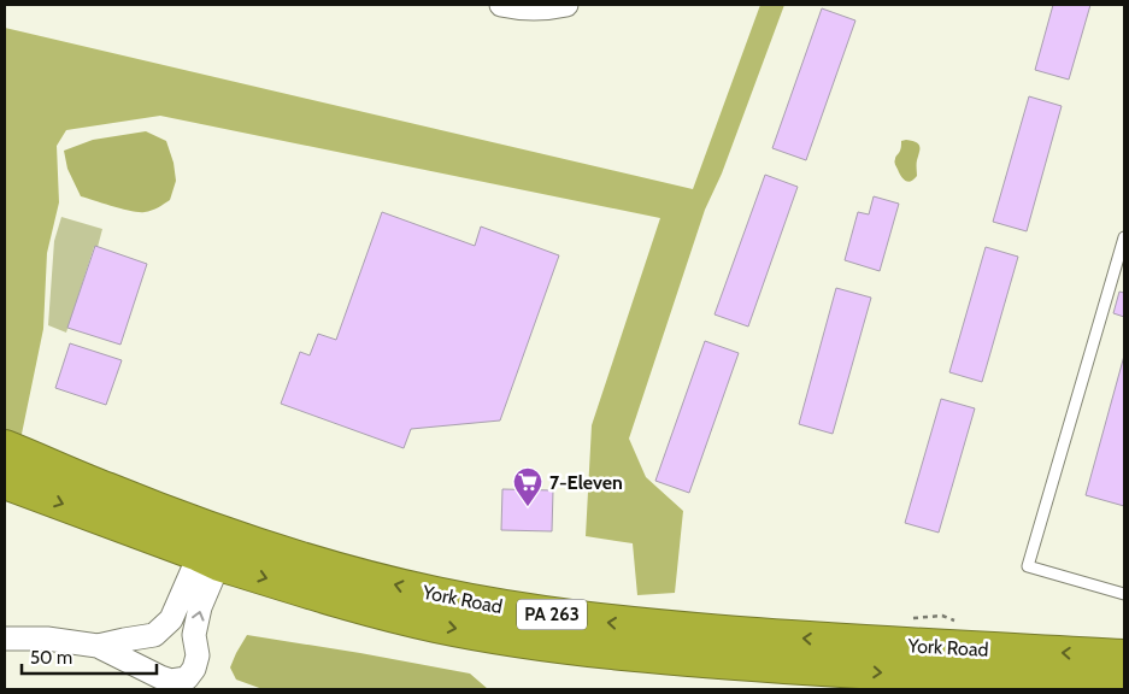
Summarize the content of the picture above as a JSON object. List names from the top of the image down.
{
  "streets": {
    "highway": ["York Road", "PA 263"]
  },
  "places": {
    "supermarket": ["7-Eleven"]
  },
  "scale_bar": "50 m"
}
